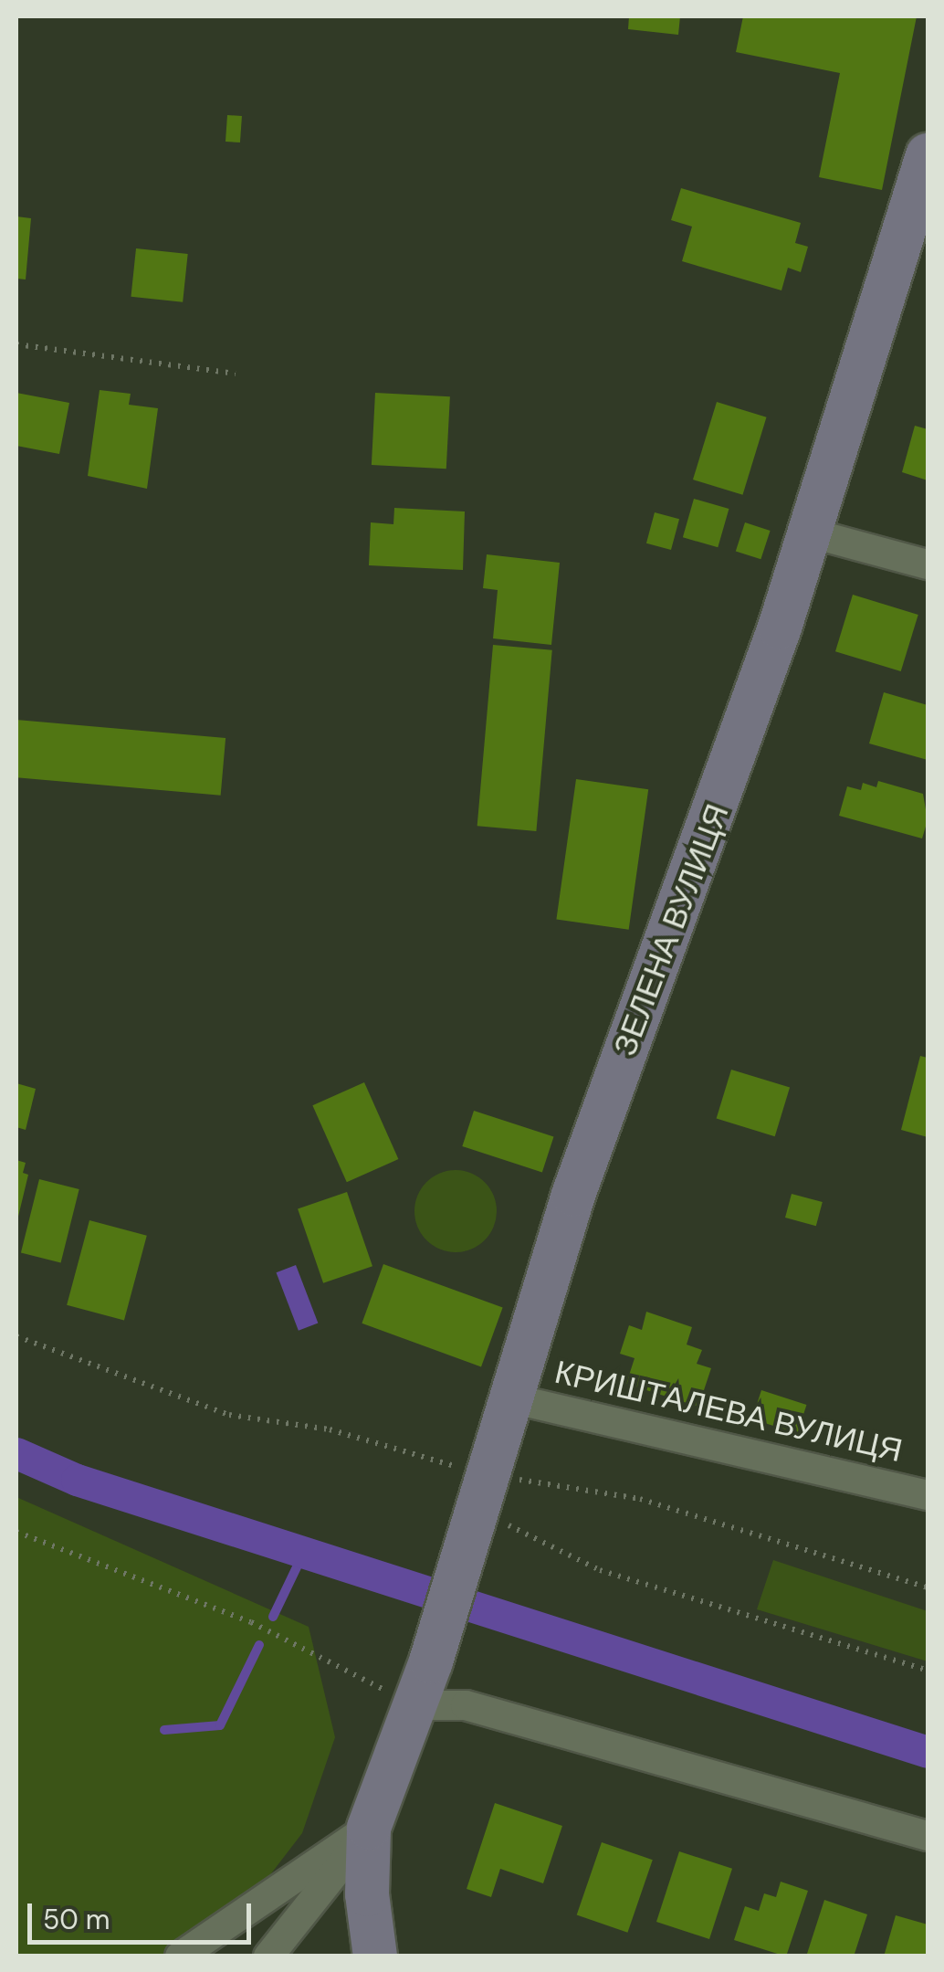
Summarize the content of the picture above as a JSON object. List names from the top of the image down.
{
  "streets": {
    "street": ["ЗЕЛЕНА ВУЛИЦЯ", "КРИШТАЛЕВА ВУЛИЦЯ"]
  },
  "crossings": [
    ["ЗЕЛЕНА ВУЛИЦЯ", "КРИШТАЛЕВА ВУЛИЦЯ"]
  ],
  "scale_bar": "50 m"
}
